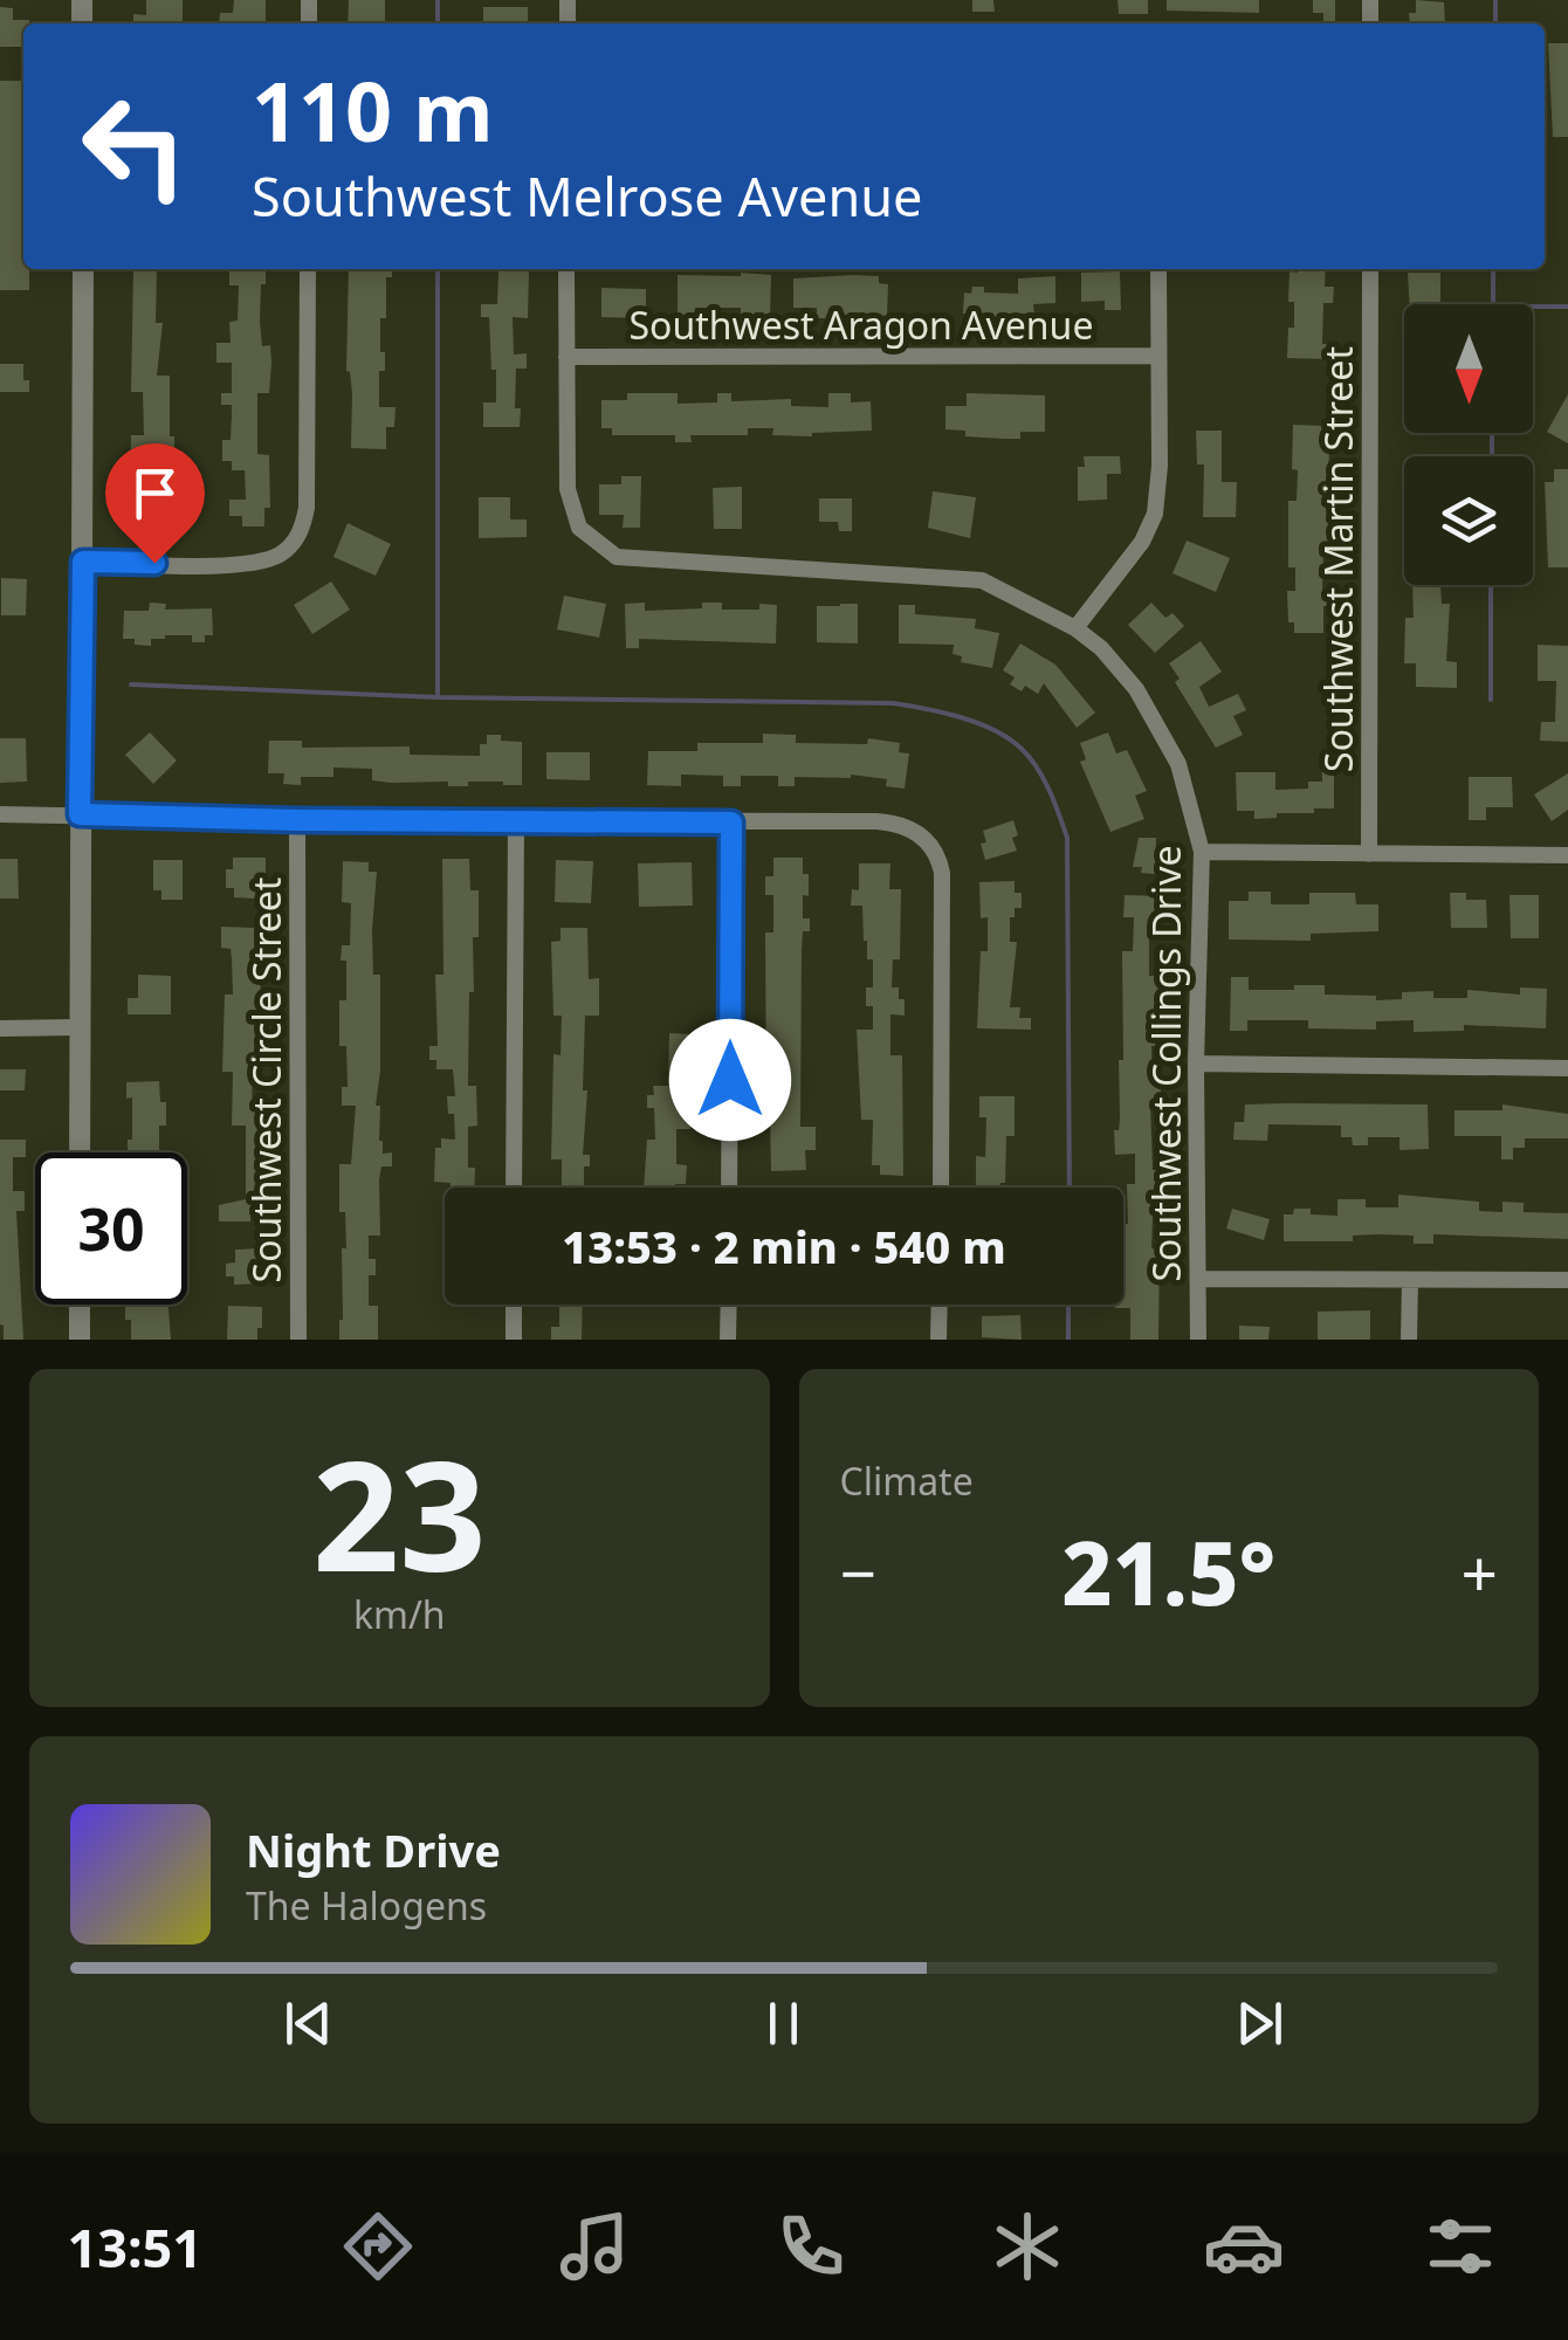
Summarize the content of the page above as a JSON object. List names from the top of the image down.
{
  "streets": {
    "street": [
      "Southwest Aragon Avenue",
      "Southwest Martin Street",
      "Southwest Collings Drive",
      "Southwest Circle Street"
    ]
  },
  "crossings": [
    ["Southwest Aragon Avenue", "Southwest Collings Drive"]
  ],
  "north": "bottom",
  "page": {
    "turn": ["110 m", "Southwest Melrose Avenue"],
    "limit": "30",
    "trip": "13:53 · 2 min · 540 m",
    "tile": [
      ["23", "km/h"],
      "Climate"
    ],
    "heat": ["−", "21.5°", "+"],
    "song": ["Night Drive", "The Halogens"],
    "tabs": "13:51"
  }
}
